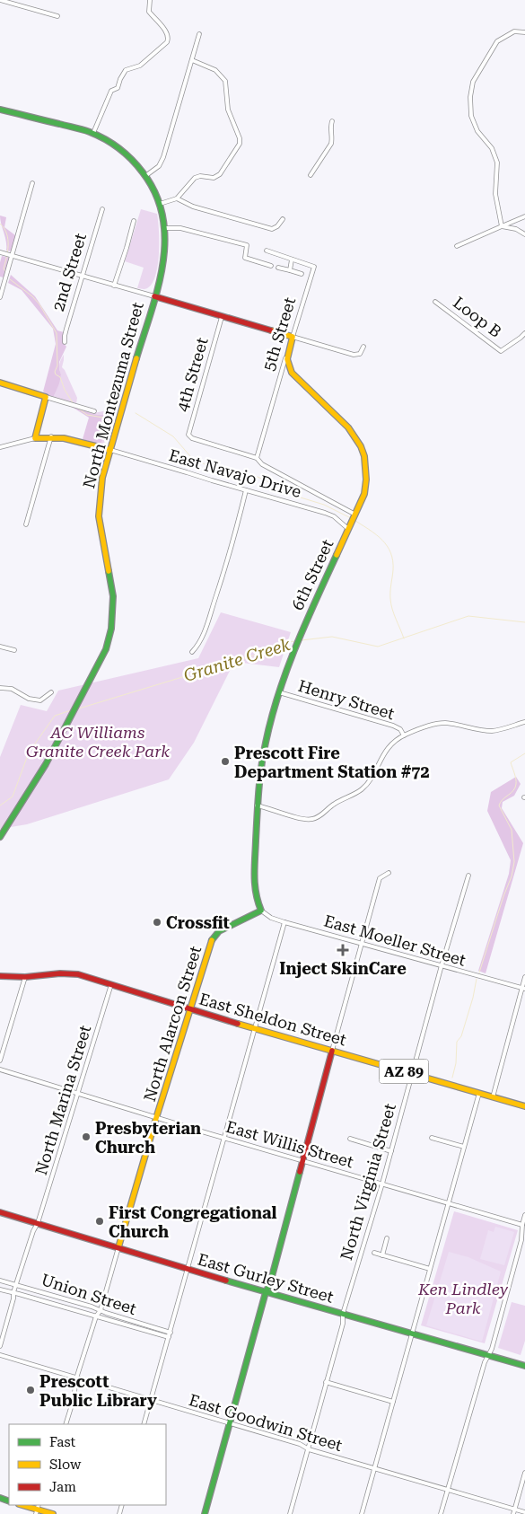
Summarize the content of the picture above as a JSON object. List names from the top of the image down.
{
  "streets": {
    "main road": [
      "5th Street",
      "North Montezuma Street",
      "6th Street",
      "East Sheldon Street",
      "North Alarcon Street",
      "AZ 89",
      "East Gurley Street"
    ],
    "street": [
      "2nd Street",
      "Loop B",
      "4th Street",
      "East Navajo Drive",
      "Henry Street",
      "East Moeller Street",
      "North Marina Street",
      "East Willis Street",
      "North Virginia Street",
      "Union Street",
      "East Goodwin Street"
    ]
  },
  "crossings": [
    ["5th Street", "4th Street"],
    ["5th Street", "6th Street"],
    ["North Montezuma Street", "East Navajo Drive"],
    ["East Navajo Drive", "6th Street"],
    ["6th Street", "Henry Street"],
    ["6th Street", "East Moeller Street"],
    ["6th Street", "North Alarcon Street"],
    ["East Moeller Street", "North Alarcon Street"],
    ["East Moeller Street", "North Virginia Street"],
    ["East Sheldon Street", "North Alarcon Street"],
    ["East Sheldon Street", "North Marina Street"],
    ["East Sheldon Street", "North Virginia Street"],
    ["North Alarcon Street", "East Willis Street"],
    ["North Alarcon Street", "East Gurley Street"],
    ["North Marina Street", "East Willis Street"],
    ["North Marina Street", "East Gurley Street"],
    ["North Marina Street", "Union Street"],
    ["East Willis Street", "North Virginia Street"],
    ["North Virginia Street", "East Gurley Street"],
    ["North Virginia Street", "East Goodwin Street"]
  ],
  "water": ["Granite Creek"],
  "parks": ["AC Williams Granite Creek Park", "Ken Lindley Park"],
  "places": {
    "other": [
      "Prescott Fire Department Station #72",
      "Crossfit",
      "Presbyterian Church",
      "First Congregational Church",
      "Prescott Public Library"
    ],
    "health": ["Inject SkinCare"]
  },
  "legend": ["Fast", "Slow", "Jam"]
}
